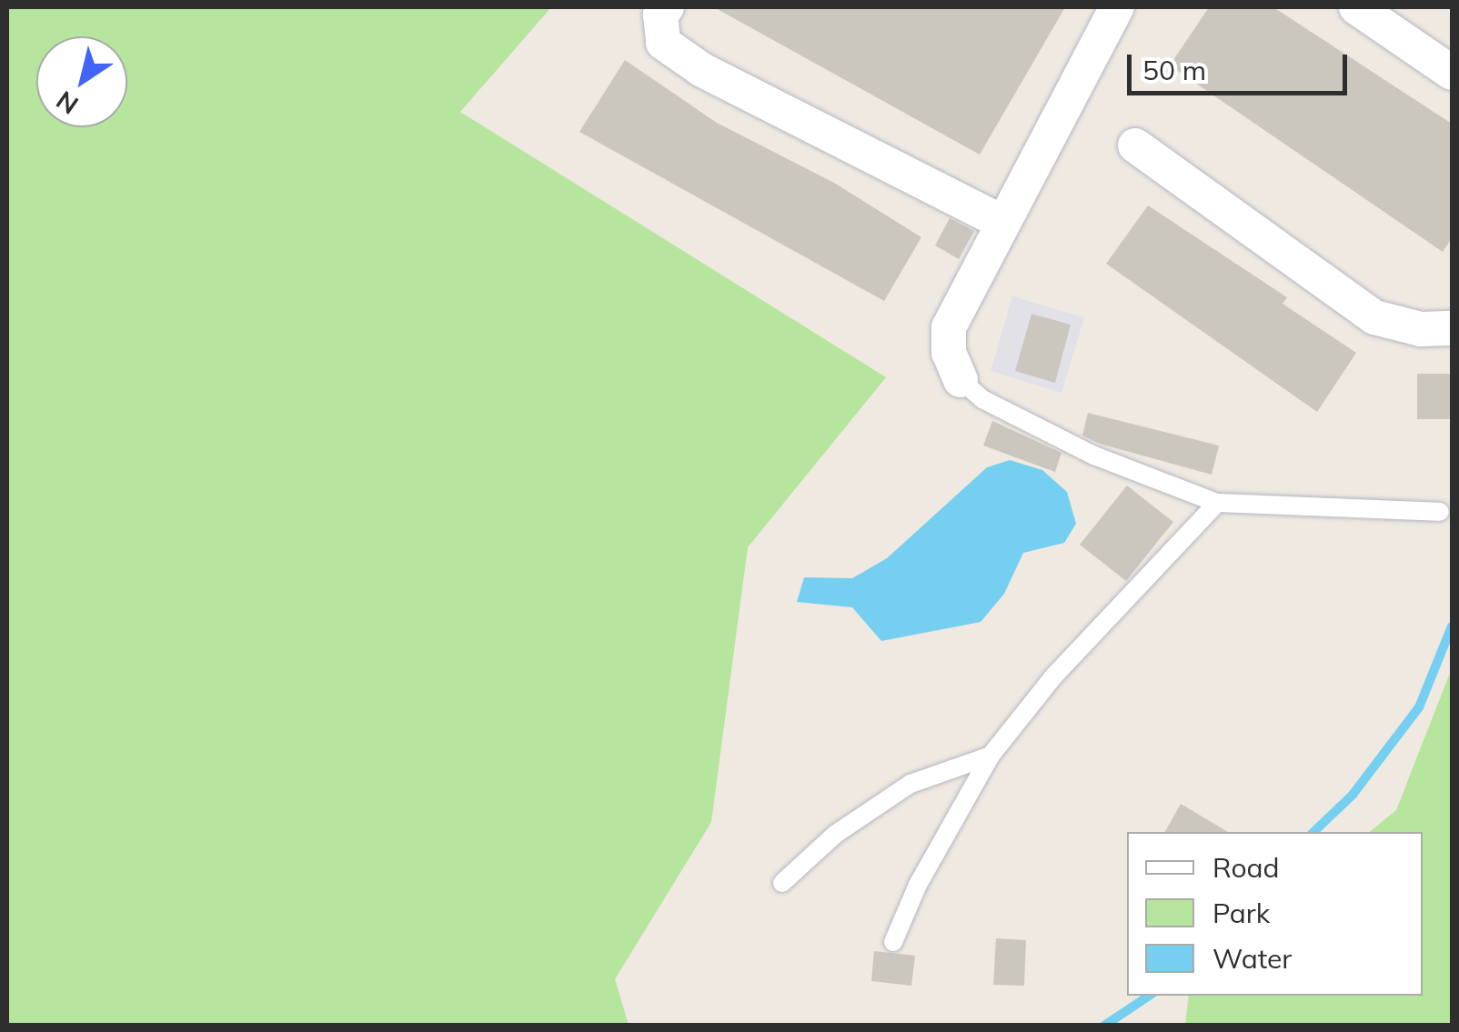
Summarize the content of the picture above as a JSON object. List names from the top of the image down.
{
  "legend": ["Road", "Park", "Water"],
  "scale_bar": "50 m",
  "north": "bottom left"
}
